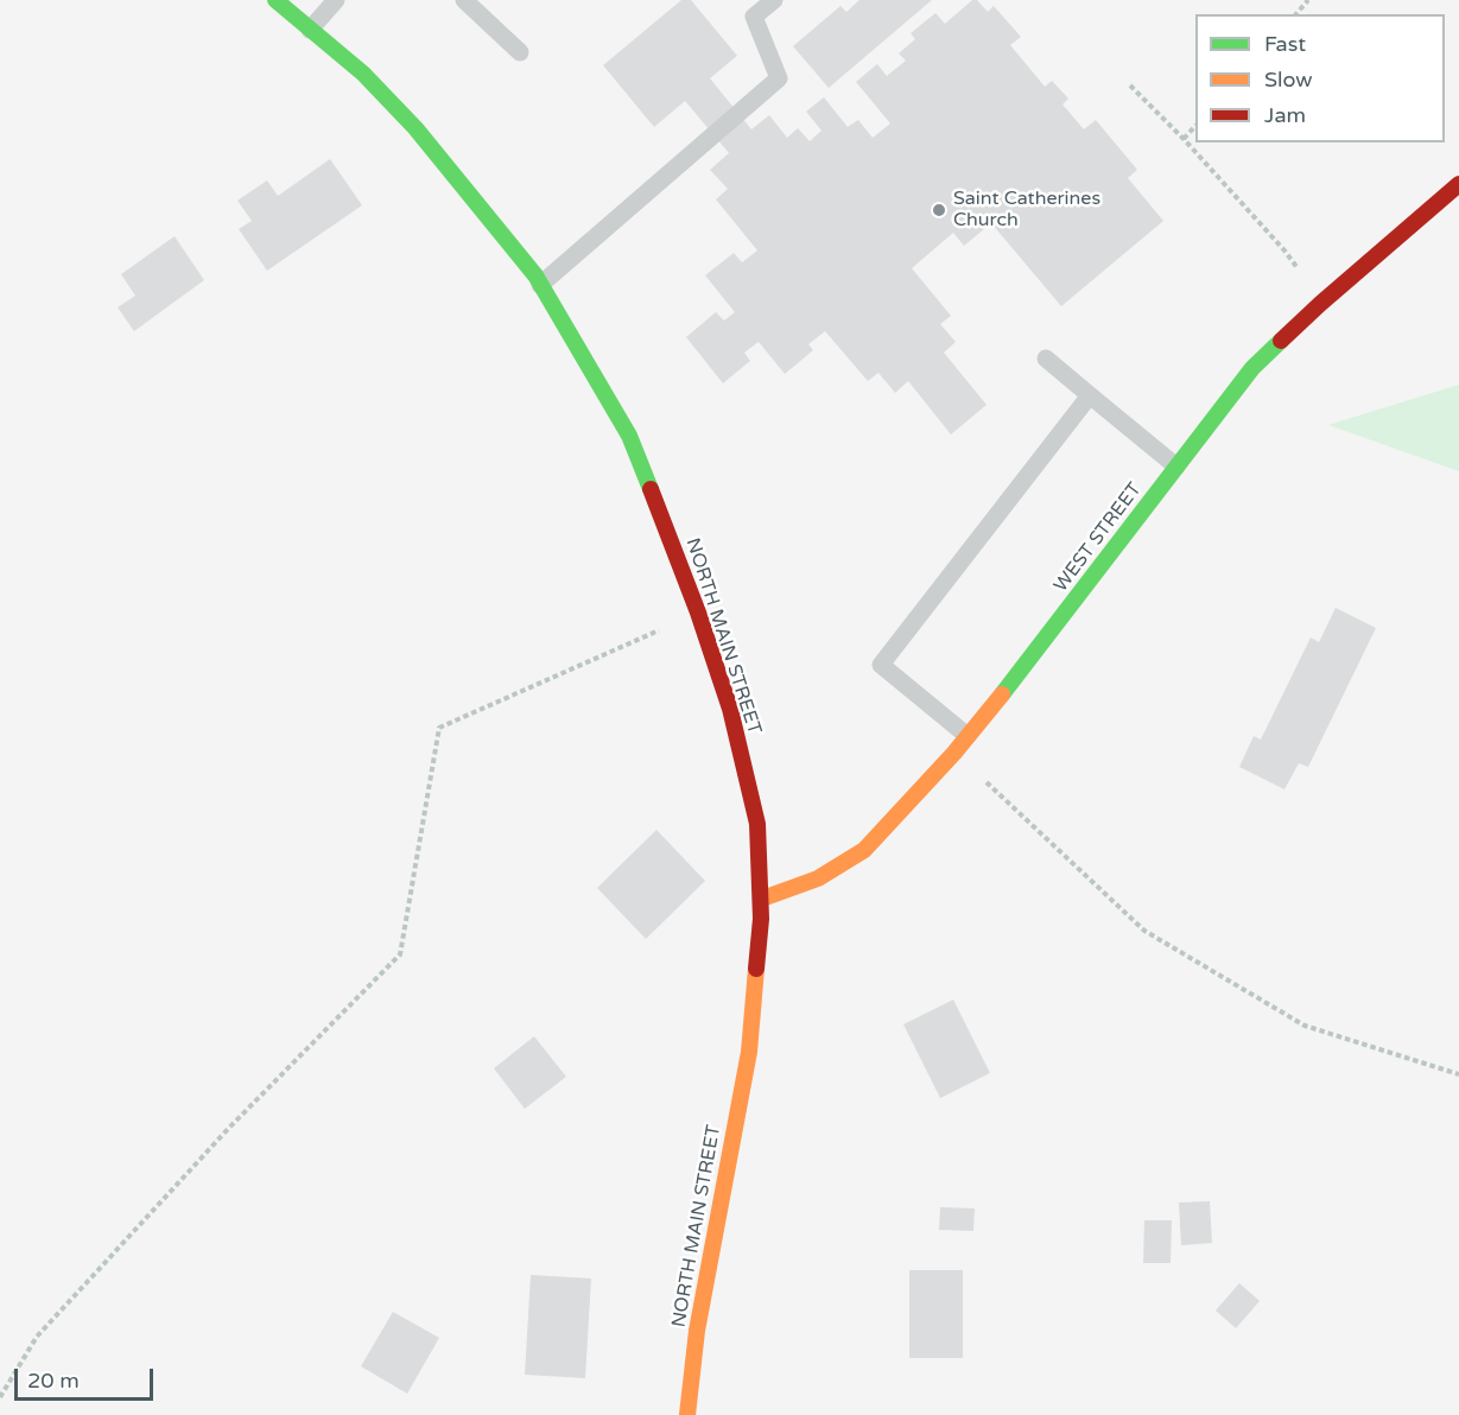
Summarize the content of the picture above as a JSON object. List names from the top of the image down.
{
  "streets": {
    "main road": ["WEST STREET", "NORTH MAIN STREET"]
  },
  "crossings": [
    ["WEST STREET", "NORTH MAIN STREET"]
  ],
  "places": ["Saint Catherines Church"],
  "legend": ["Fast", "Slow", "Jam"],
  "scale_bar": "20 m"
}
